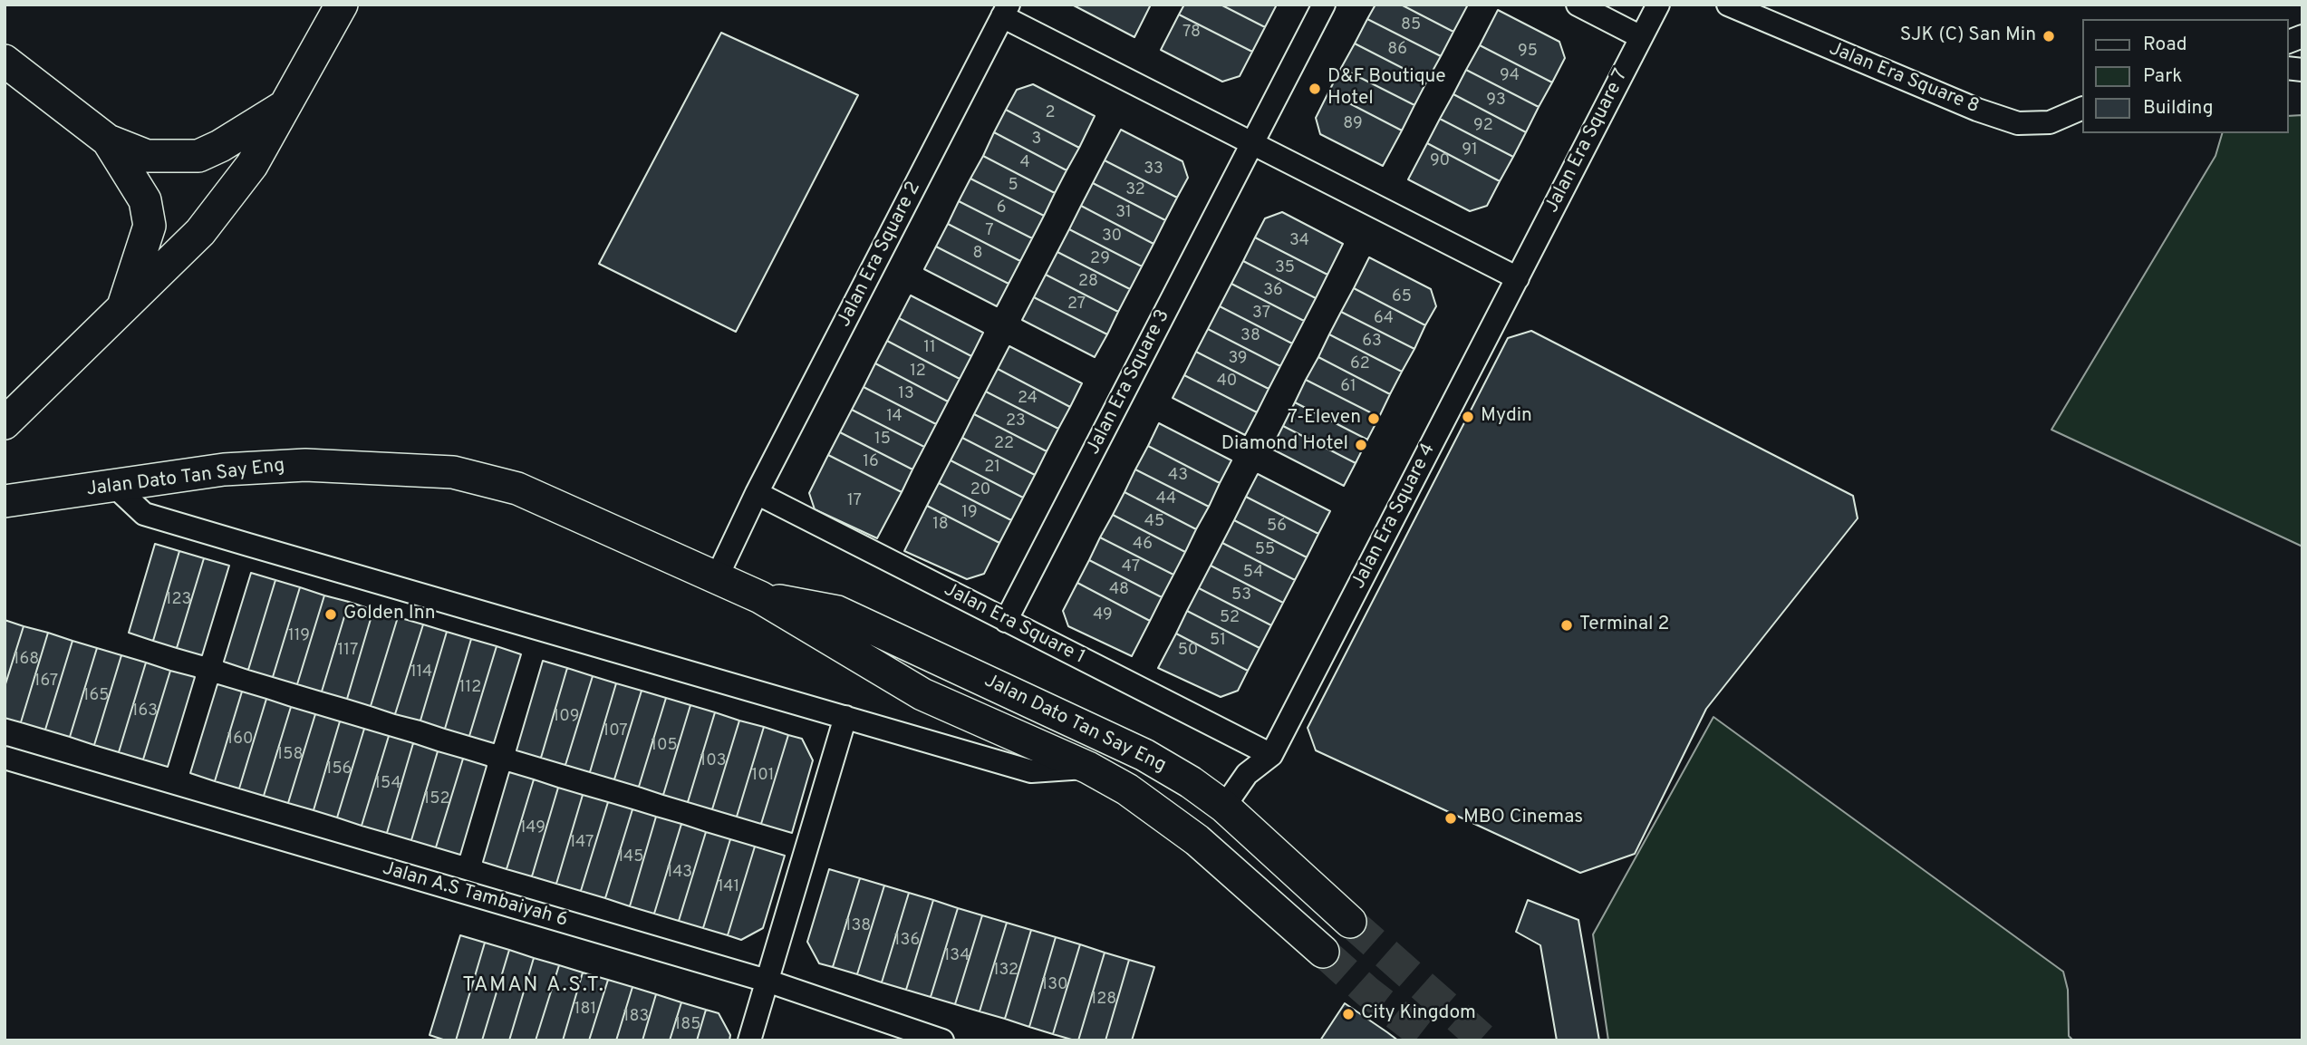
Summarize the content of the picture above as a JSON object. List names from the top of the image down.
{
  "streets": {
    "street": [
      "Jalan Era Square 8",
      "Jalan Era Square 7",
      "Jalan Era Square 2",
      "Jalan Era Square 3",
      "Jalan Dato Tan Say Eng",
      "Jalan Era Square 4",
      "Jalan Era Square 1",
      "Jalan A.S Tambaiyah 6"
    ]
  },
  "crossings": [
    ["Jalan Era Square 7", "Jalan Era Square 4"],
    ["Jalan Era Square 2", "Jalan Dato Tan Say Eng"],
    ["Jalan Era Square 2", "Jalan Era Square 1"],
    ["Jalan Era Square 3", "Jalan Era Square 1"],
    ["Jalan Era Square 4", "Jalan Era Square 1"]
  ],
  "districts": ["TAMAN A.S.T."],
  "places": [
    "SJK (C) San Min",
    "D&F Boutique Hotel",
    "Mydin",
    "7-Eleven",
    "Diamond Hotel",
    "Golden Inn",
    "Terminal 2",
    "MBO Cinemas",
    "City Kingdom"
  ],
  "house_numbers": [
    "85",
    "78",
    "86",
    "95",
    "94",
    "93",
    "2",
    "89",
    "92",
    "3",
    "91",
    "90",
    "4",
    "33",
    "5",
    "32",
    "6",
    "31",
    "7",
    "30",
    "34",
    "8",
    "29",
    "35",
    "28",
    "36",
    "65",
    "27",
    "37",
    "64",
    "38",
    "63",
    "11",
    "39",
    "62",
    "12",
    "40",
    "61",
    "13",
    "24",
    "14",
    "23",
    "15",
    "22",
    "16",
    "21",
    "43",
    "20",
    "44",
    "17",
    "19",
    "45",
    "18",
    "56",
    "46",
    "55",
    "47",
    "54",
    "48",
    "53",
    "123",
    "49",
    "52",
    "119",
    "51",
    "117",
    "50",
    "168",
    "114",
    "167",
    "112",
    "165",
    "163",
    "109",
    "107",
    "160",
    "105",
    "158",
    "103",
    "156",
    "101",
    "154",
    "152",
    "149",
    "147",
    "145",
    "143",
    "141",
    "138",
    "136",
    "134",
    "132",
    "130",
    "128",
    "181",
    "183",
    "185"
  ],
  "legend": ["Road", "Park", "Building"]
}
